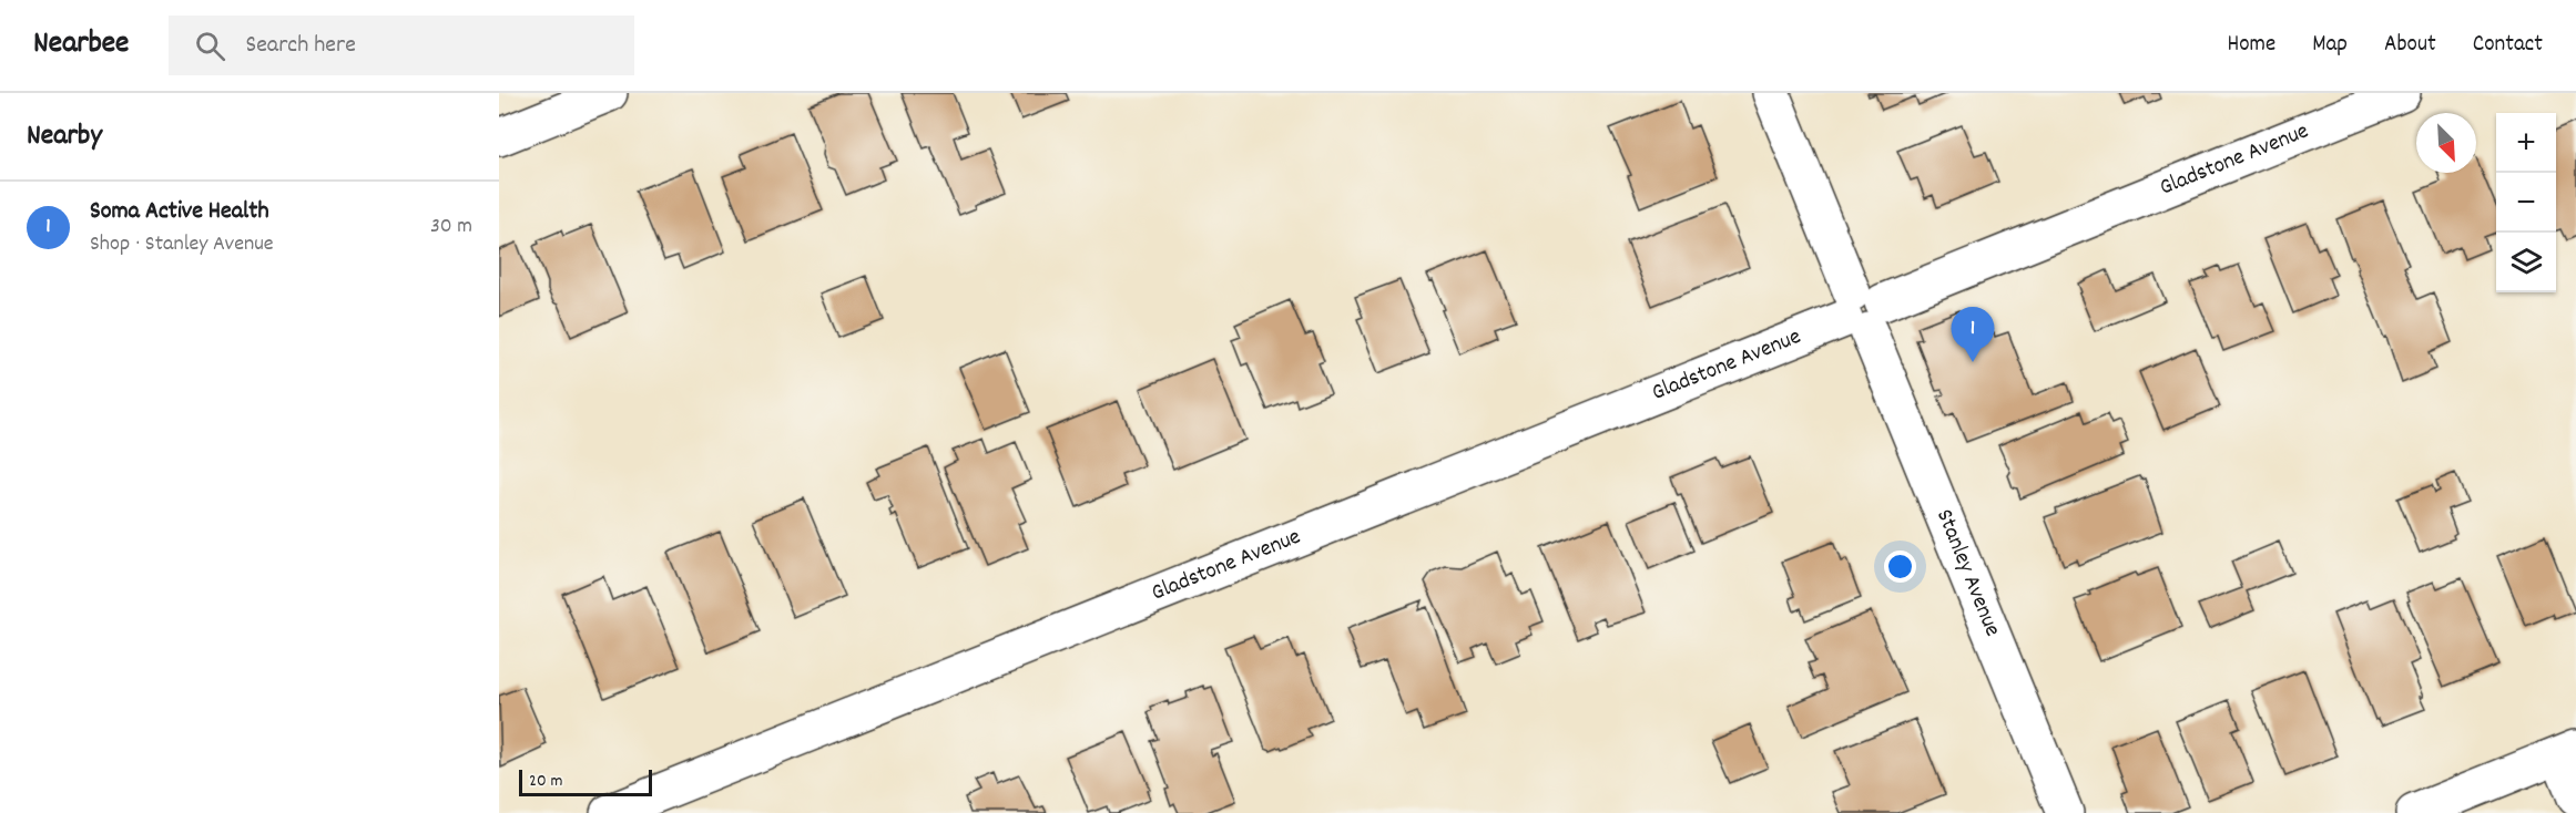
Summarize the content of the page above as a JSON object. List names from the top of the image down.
{
  "streets": {
    "street": ["Gladstone Avenue", "Stanley Avenue"]
  },
  "crossings": [
    ["Gladstone Avenue", "Stanley Avenue"]
  ],
  "scale_bar": "20 m",
  "north": "bottom right",
  "page": {
    "header": "Nearbee",
    "search": "Search here",
    "nav": [
      "Home",
      "Map",
      "About",
      "Contact"
    ],
    "heading": "Nearby",
    "map_buttons": ["+", "−"],
    "list": [
      {
        "mark": "1",
        "name": "Soma Active Health",
        "note": "Shop · Stanley Avenue",
        "value": "30 m"
      }
    ],
    "pins": "1",
    "scale": "20 m"
  }
}
